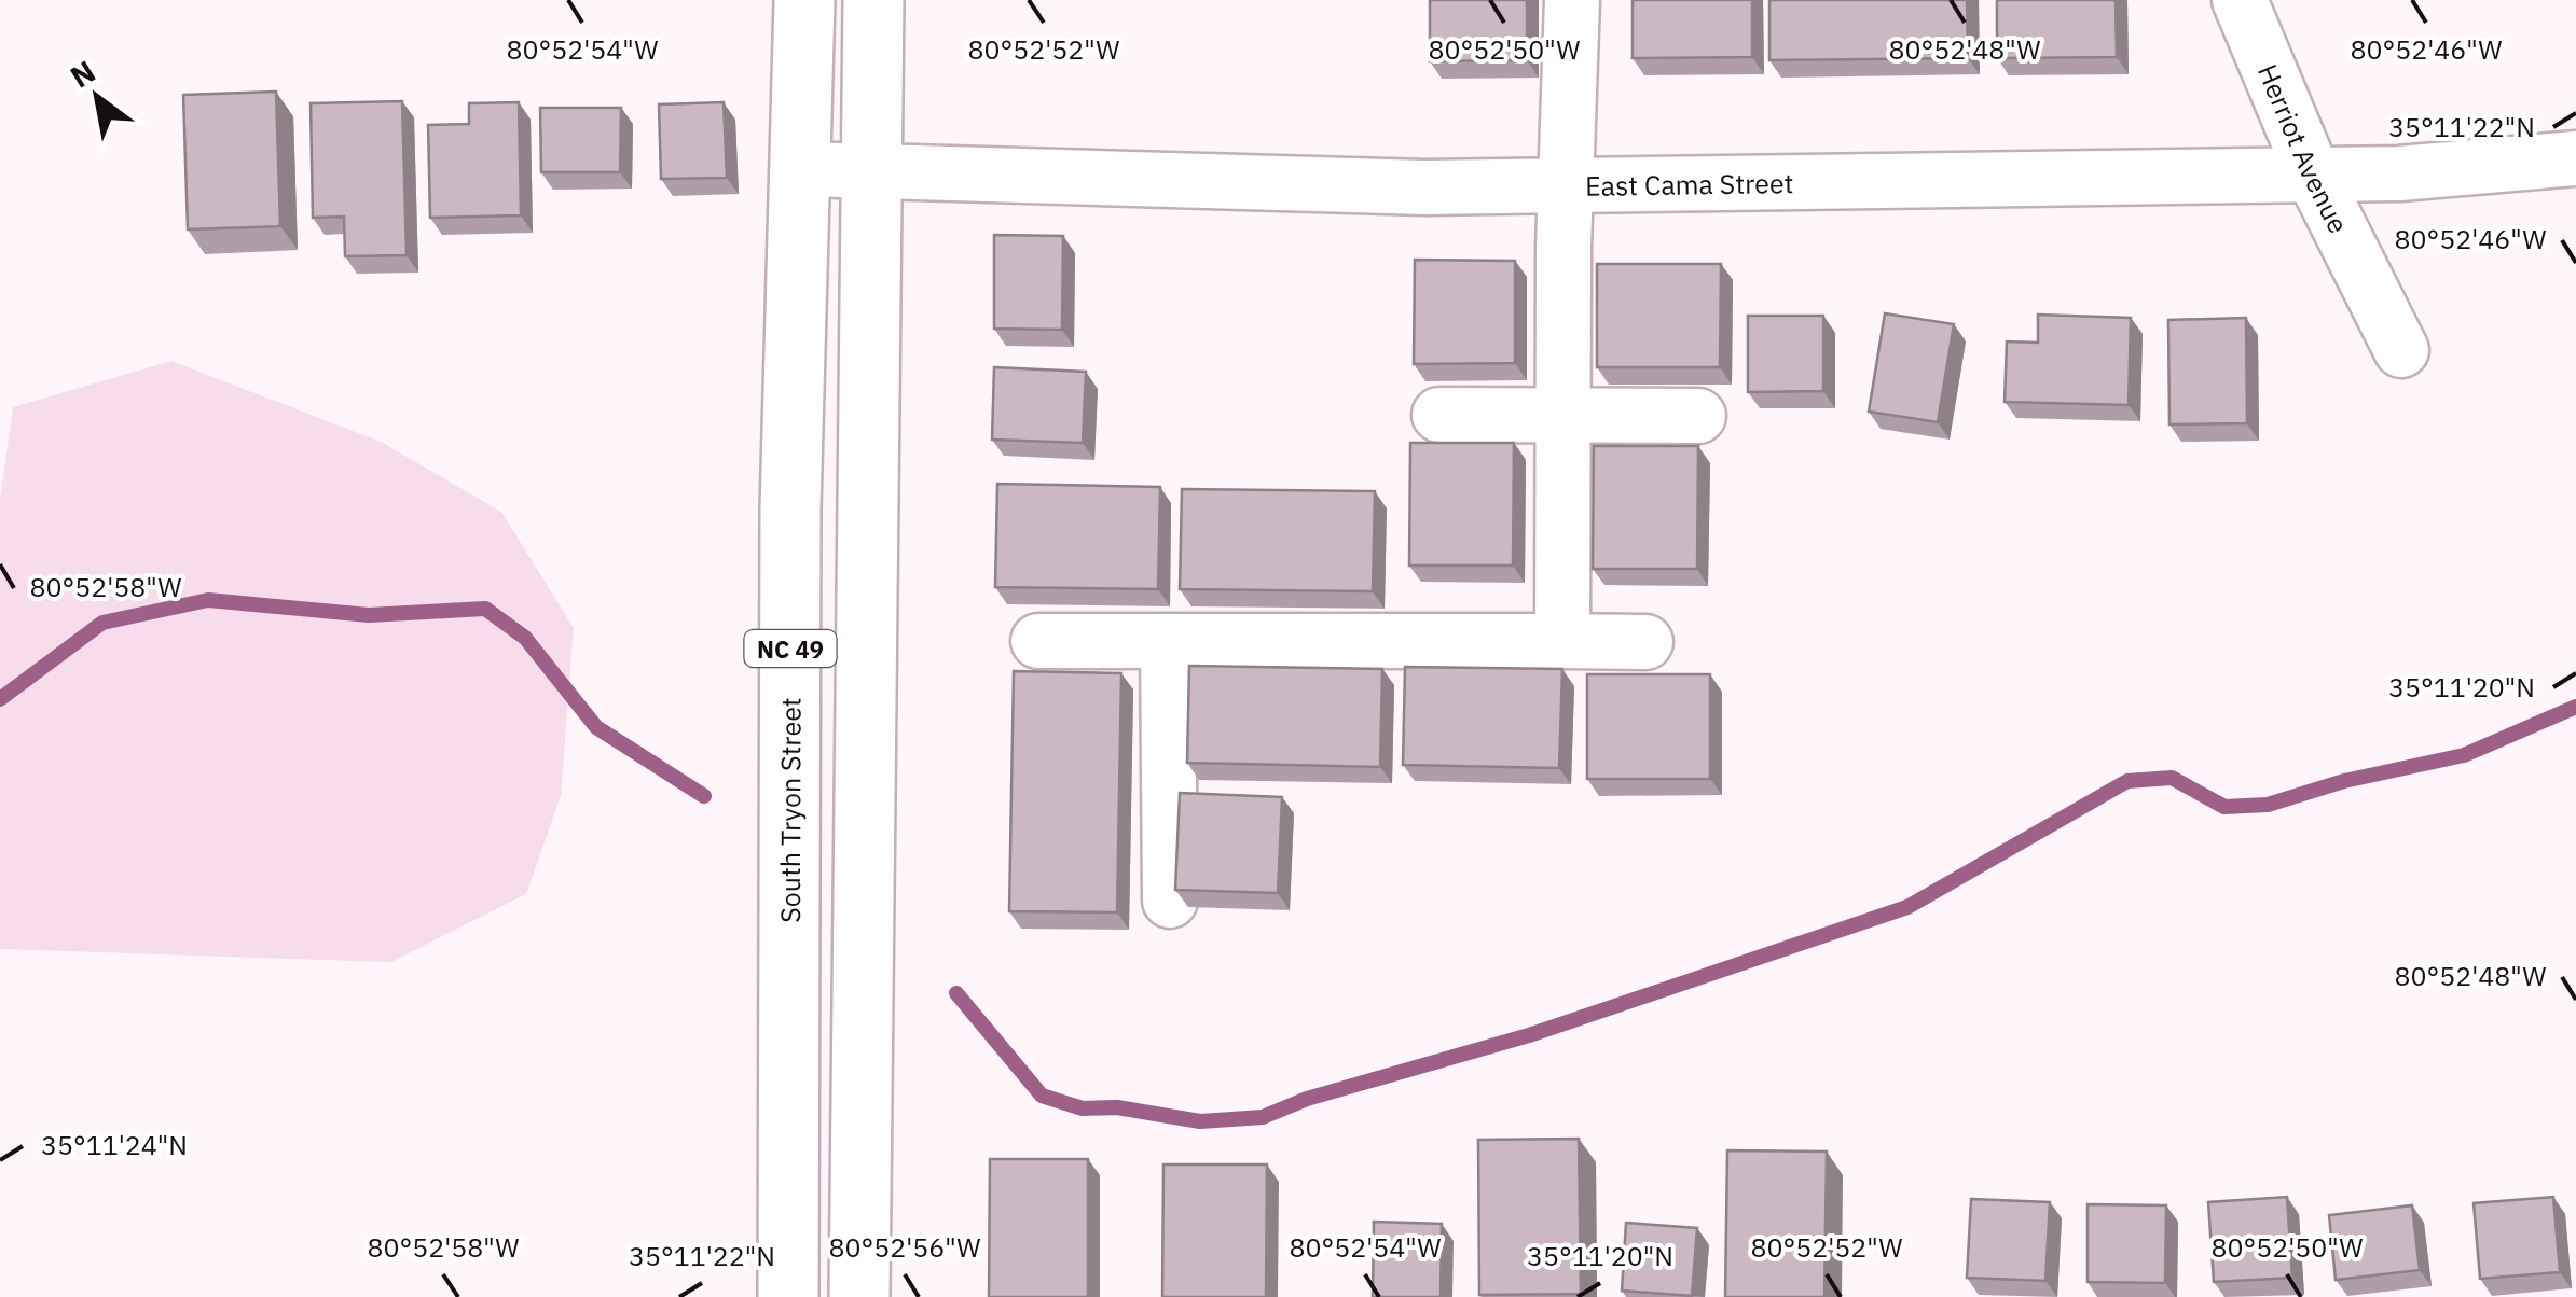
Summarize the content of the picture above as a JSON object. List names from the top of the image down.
{
  "streets": {
    "main road": ["NC 49", "South Tryon Street"],
    "street": ["Herriot Avenue", "East Cama Street"]
  },
  "crossings": [
    ["Herriot Avenue", "East Cama Street"],
    ["East Cama Street", "NC 49"],
    ["East Cama Street", "South Tryon Street"]
  ],
  "north": "top left",
  "coordinates": [
    "80°52'48\"W",
    "80°52'54\"W",
    "80°52'52\"W",
    "80°52'50\"W",
    "80°52'46\"W",
    "35°11'22\"N",
    "80°52'58\"W",
    "35°11'20\"N",
    "35°11'24\"N",
    "80°52'56\"W"
  ]
}
